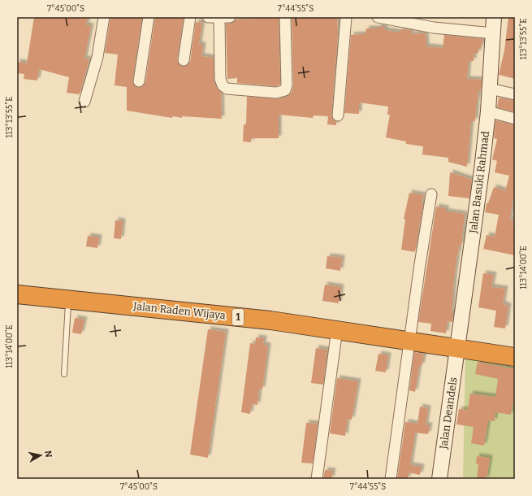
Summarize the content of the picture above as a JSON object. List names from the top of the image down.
{
  "streets": {
    "highway": ["Jalan Raden Wijaya", "1"],
    "main road": ["Jalan Basuki Rahmad", "Jalan Deandels"]
  },
  "crossings": [
    ["Jalan Basuki Rahmad", "Jalan Raden Wijaya"],
    ["Jalan Basuki Rahmad", "1"],
    ["Jalan Basuki Rahmad", "Jalan Deandels"],
    ["Jalan Raden Wijaya", "1"],
    ["Jalan Raden Wijaya", "Jalan Deandels"],
    ["1", "Jalan Deandels"]
  ],
  "north": "right",
  "coordinates": [
    "7°45'00\"S",
    "7°44'55\"S",
    "113°13'55\"E",
    "113°14'00\"E"
  ]
}
